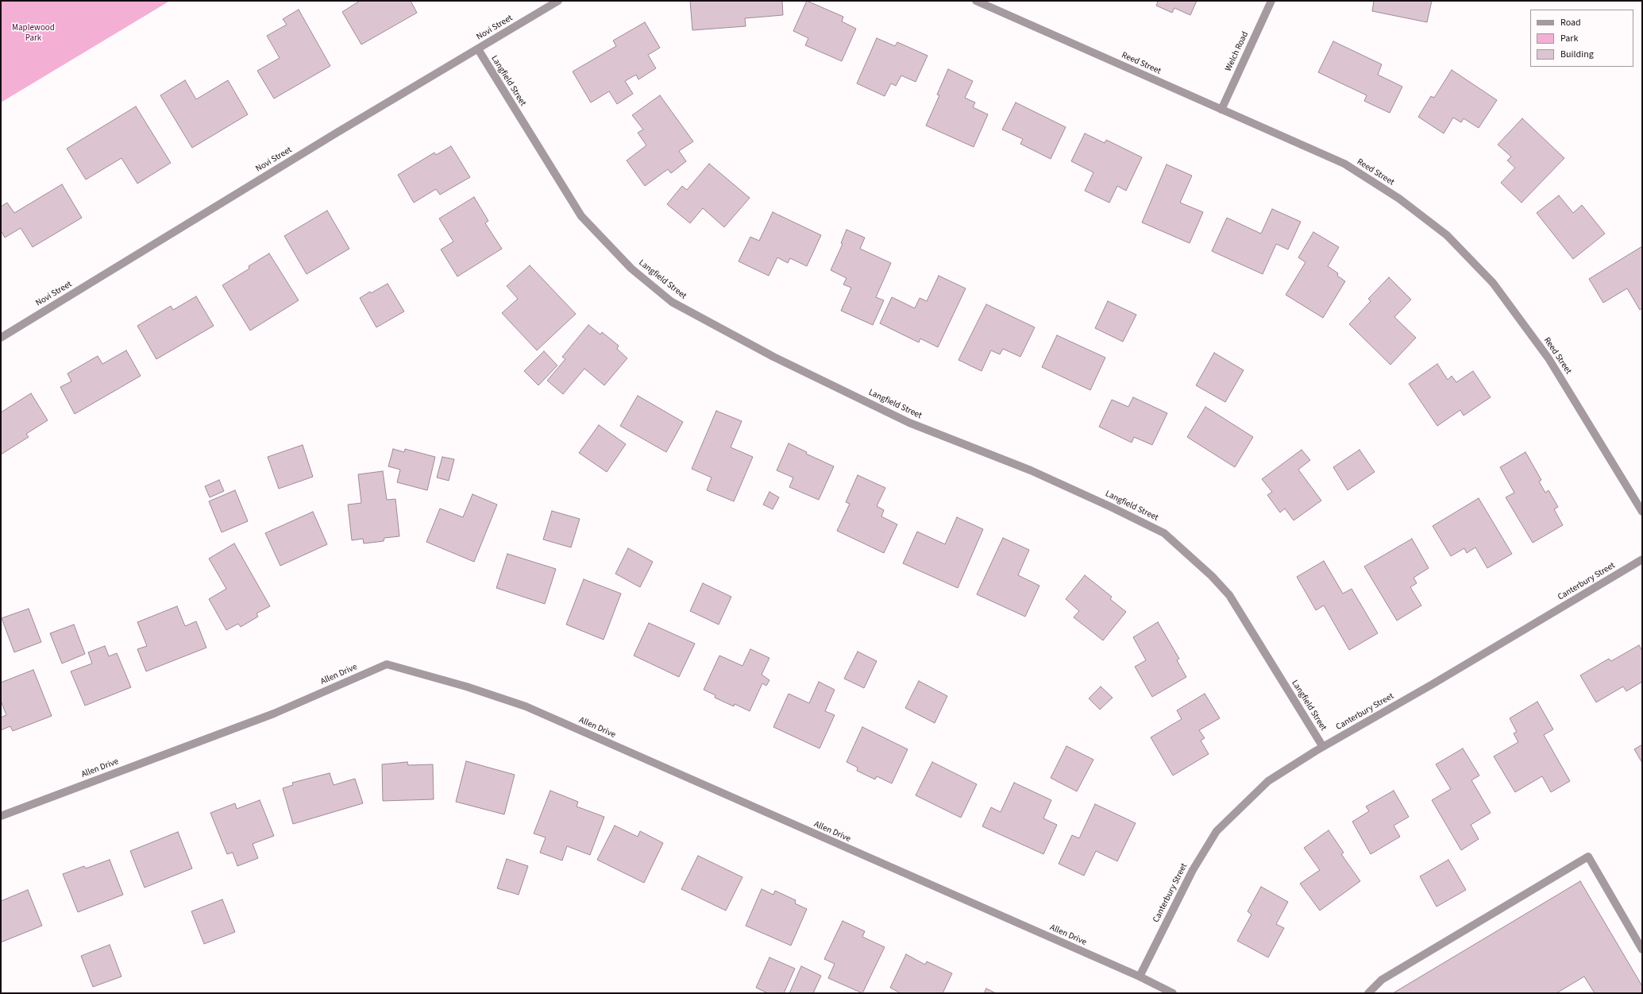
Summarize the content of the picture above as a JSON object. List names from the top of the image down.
{
  "streets": {
    "street": [
      "Novi Street",
      "Welch Road",
      "Reed Street",
      "Langfield Street",
      "Canterbury Street",
      "Allen Drive"
    ]
  },
  "crossings": [
    ["Novi Street", "Langfield Street"],
    ["Welch Road", "Reed Street"],
    ["Langfield Street", "Canterbury Street"],
    ["Canterbury Street", "Allen Drive"]
  ],
  "parks": ["Maplewood Park"],
  "legend": ["Road", "Park", "Building"]
}
